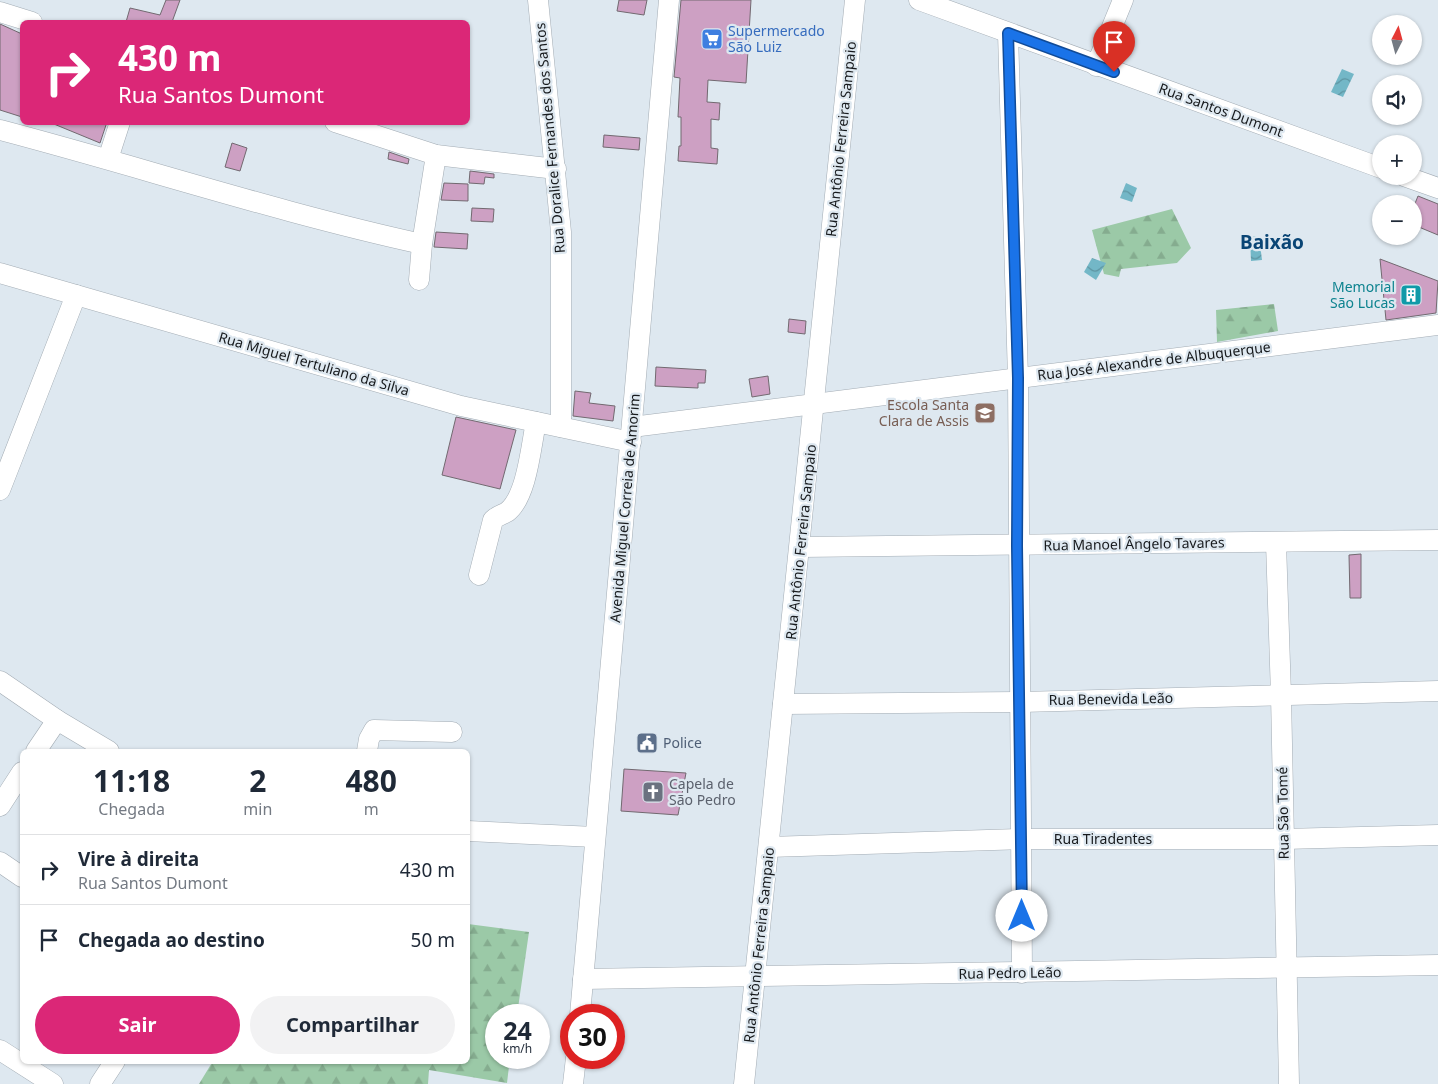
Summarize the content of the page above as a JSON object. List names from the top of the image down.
{
  "streets": {
    "street": [
      "Rua Santos Dumont",
      "Rua Doralice Fernandes dos Santos",
      "Rua Antônio Ferreira Sampaio",
      "Rua José Alexandre de Albuquerque",
      "Rua Miguel Tertuliano da Silva",
      "Avenida Miguel Correia de Amorim",
      "Rua Manoel Ângelo Tavares",
      "Rua Benevida Leão",
      "Rua São Tomé",
      "Rua Tiradentes",
      "Rua Pedro Leão"
    ]
  },
  "crossings": [
    ["Rua Doralice Fernandes dos Santos", "Rua Miguel Tertuliano da Silva"],
    ["Rua Antônio Ferreira Sampaio", "Rua José Alexandre de Albuquerque"],
    ["Rua Antônio Ferreira Sampaio", "Rua Manoel Ângelo Tavares"],
    ["Rua Antônio Ferreira Sampaio", "Rua Benevida Leão"],
    ["Rua Antônio Ferreira Sampaio", "Rua Tiradentes"],
    ["Rua Antônio Ferreira Sampaio", "Rua Pedro Leão"],
    ["Rua José Alexandre de Albuquerque", "Rua Miguel Tertuliano da Silva"],
    ["Rua José Alexandre de Albuquerque", "Avenida Miguel Correia de Amorim"],
    ["Rua Miguel Tertuliano da Silva", "Avenida Miguel Correia de Amorim"],
    ["Avenida Miguel Correia de Amorim", "Rua Pedro Leão"],
    ["Rua Manoel Ângelo Tavares", "Rua São Tomé"],
    ["Rua Benevida Leão", "Rua São Tomé"],
    ["Rua São Tomé", "Rua Tiradentes"],
    ["Rua São Tomé", "Rua Pedro Leão"]
  ],
  "districts": ["Baixão"],
  "places": {
    "supermarket": ["Supermercado São Luiz"],
    "building": ["Memorial São Lucas"],
    "school or university": ["Escola Santa Clara de Assis"],
    "public building": ["Police"],
    "church": ["Capela de São Pedro"]
  },
  "north": "top",
  "page": {
    "map_buttons": ["+", "−"],
    "turn": ["430 m", "Rua Santos Dumont"],
    "eta": [
      "11:18",
      "Chegada",
      "2",
      "min",
      "480",
      "m"
    ],
    "list": [
      {
        "name": "Vire à direita",
        "note": "Rua Santos Dumont",
        "value": "430 m"
      },
      {
        "name": "Chegada ao destino",
        "value": "50 m"
      }
    ],
    "buttons": ["Sair", "Compartilhar"],
    "speed": "24 km/h",
    "limit": "30"
  }
}
